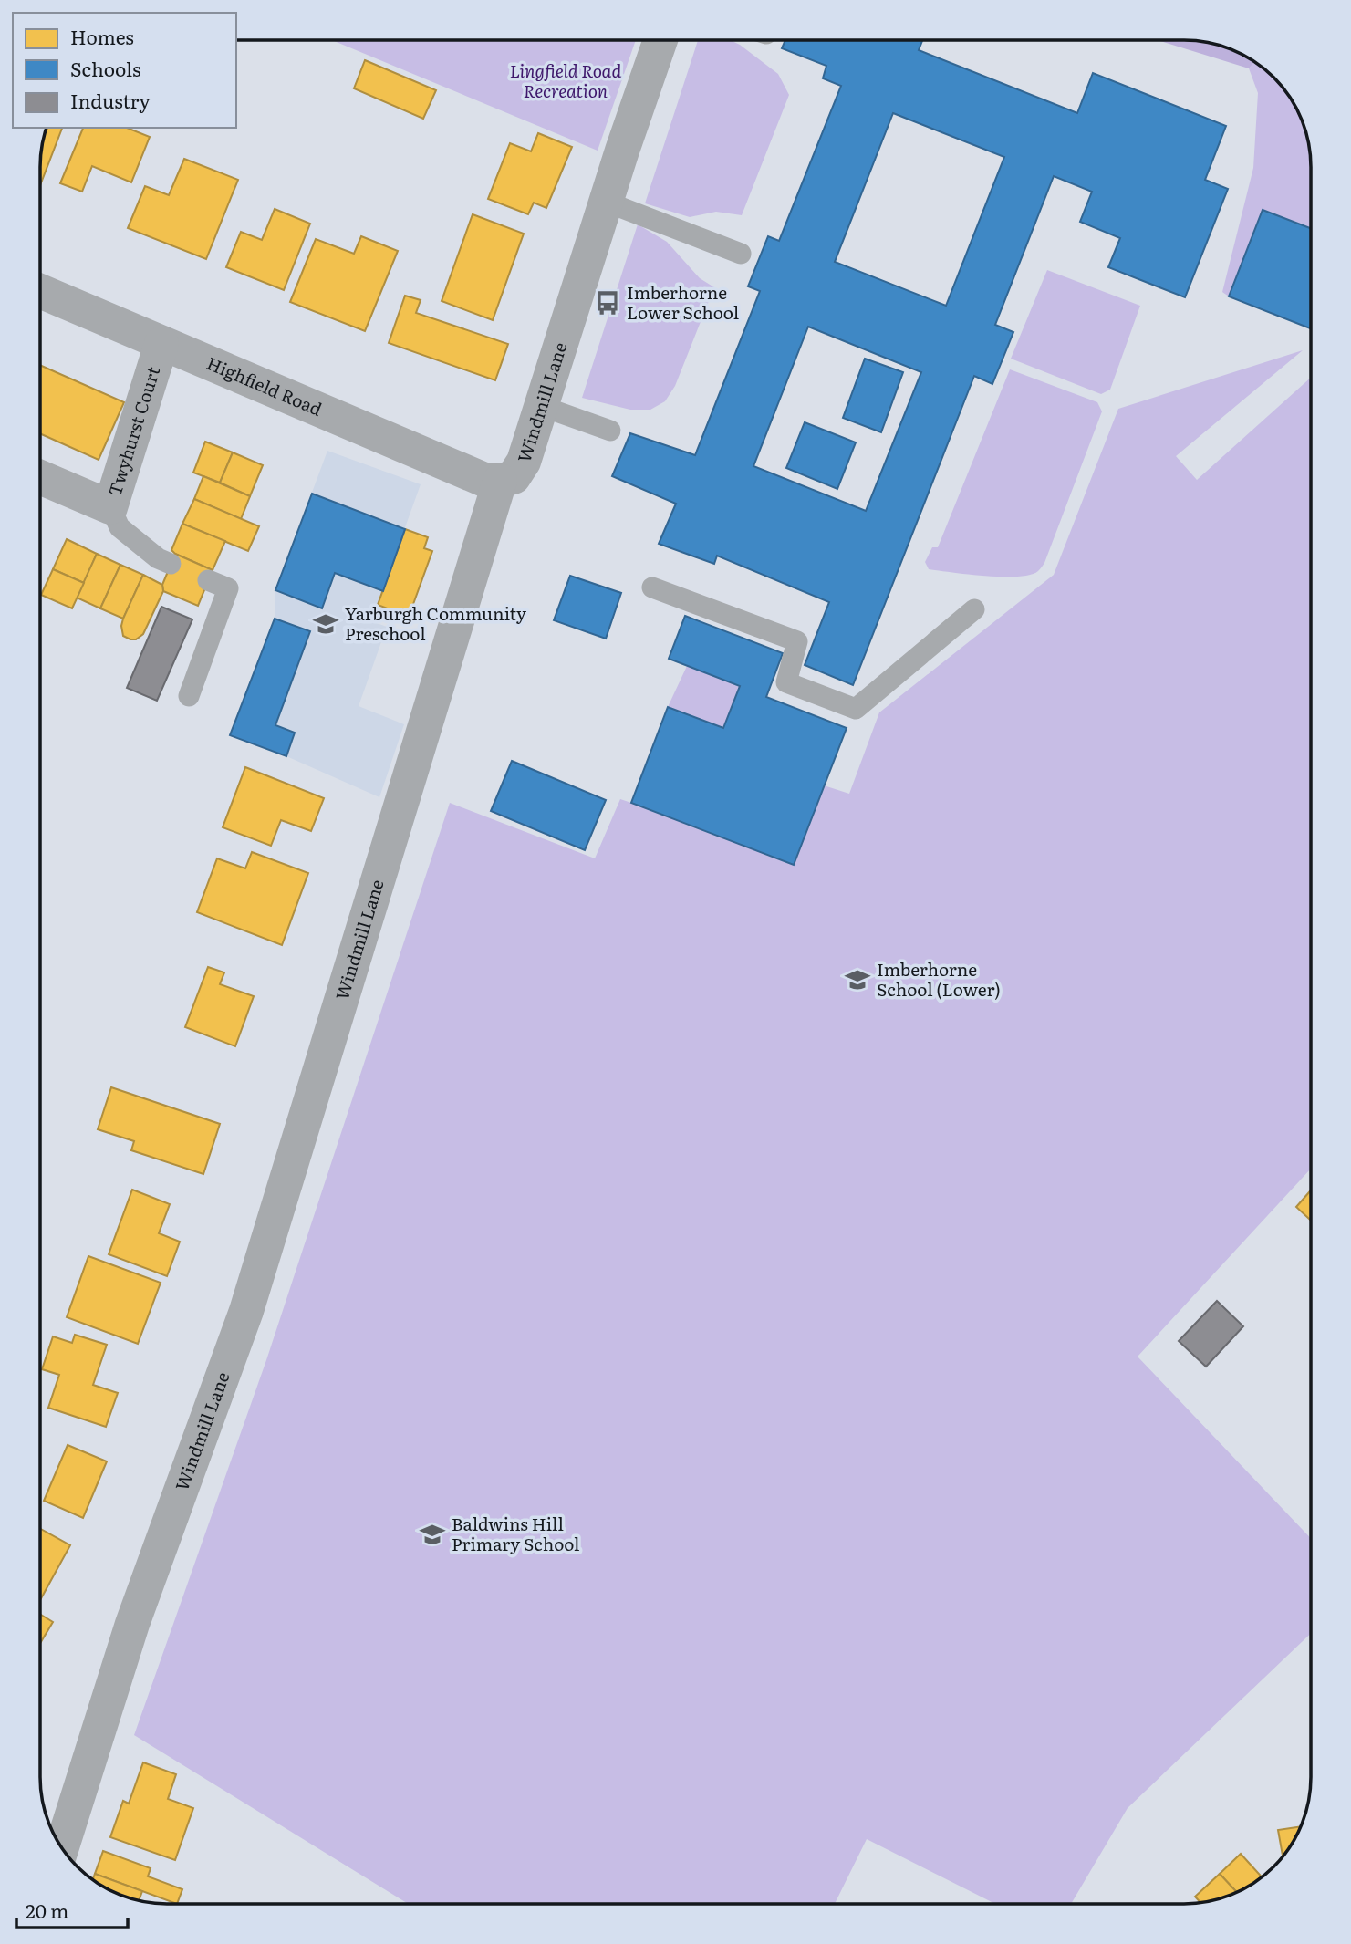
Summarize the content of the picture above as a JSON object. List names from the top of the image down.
{
  "streets": {
    "street": ["Highfield Road", "Windmill Lane", "Twyhurst Court"]
  },
  "crossings": [
    ["Highfield Road", "Windmill Lane"],
    ["Highfield Road", "Twyhurst Court"]
  ],
  "parks": ["Lingfield Road Recreation"],
  "places": {
    "bus stop": ["Imberhorne Lower School"],
    "school or university": ["Yarburgh Community Preschool", "Imberhorne School (Lower)", "Baldwins Hill Primary School"]
  },
  "legend": ["Homes", "Schools", "Industry"],
  "scale_bar": "20 m"
}
